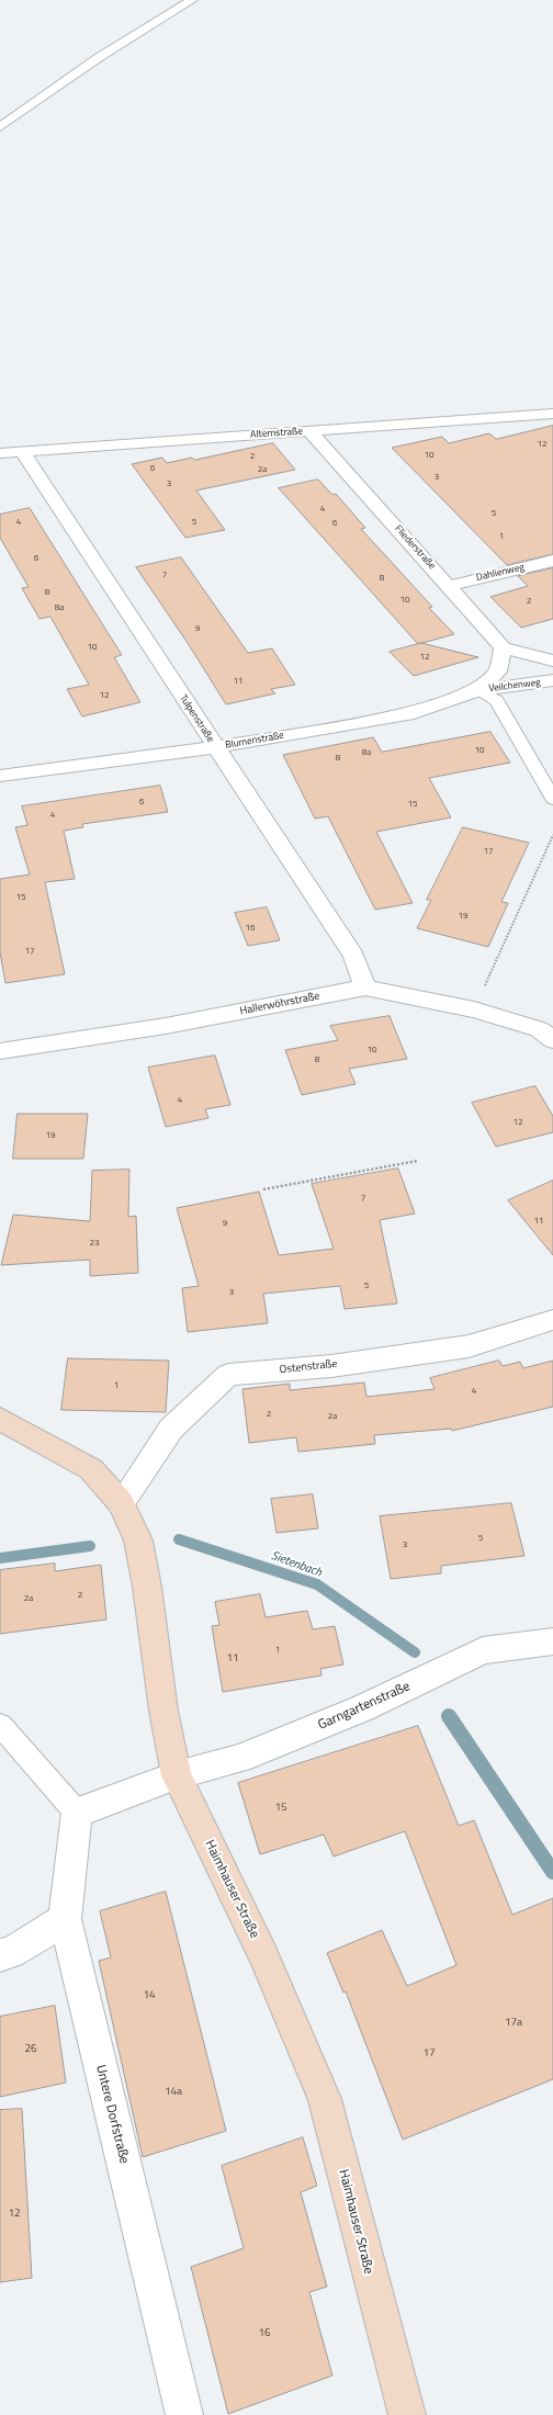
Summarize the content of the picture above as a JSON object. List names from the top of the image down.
{
  "streets": {
    "main road": ["Haimhauser Straße"],
    "street": [
      "Alternstraße",
      "Fliederstraße",
      "Dahlienweg",
      "Veilchenweg",
      "Tulpenstraße",
      "Blumenstraße",
      "Hallerwöhrstraße",
      "Ostenstraße",
      "Garngartenstraße",
      "Untere Dorfstraße"
    ]
  },
  "crossings": [
    ["Alternstraße", "Fliederstraße"],
    ["Alternstraße", "Tulpenstraße"],
    ["Fliederstraße", "Dahlienweg"],
    ["Fliederstraße", "Blumenstraße"],
    ["Veilchenweg", "Blumenstraße"],
    ["Tulpenstraße", "Blumenstraße"],
    ["Tulpenstraße", "Hallerwöhrstraße"],
    ["Ostenstraße", "Haimhauser Straße"],
    ["Garngartenstraße", "Haimhauser Straße"]
  ],
  "water": ["Sietenbach"],
  "house_numbers": [
    "12",
    "10",
    "2",
    "6",
    "2a",
    "3",
    "3",
    "4",
    "5",
    "4",
    "5",
    "6",
    "1",
    "6",
    "7",
    "8",
    "8",
    "10",
    "2",
    "8a",
    "9",
    "10",
    "12",
    "11",
    "12",
    "10",
    "8a",
    "8",
    "6",
    "15",
    "4",
    "17",
    "15",
    "19",
    "16",
    "17",
    "10",
    "8",
    "4",
    "12",
    "19",
    "7",
    "11",
    "9",
    "23",
    "5",
    "3",
    "1",
    "4",
    "2",
    "2a",
    "5",
    "3",
    "2",
    "2a",
    "1",
    "11",
    "15",
    "14",
    "17a",
    "26",
    "17",
    "14a",
    "12",
    "16"
  ]
}
